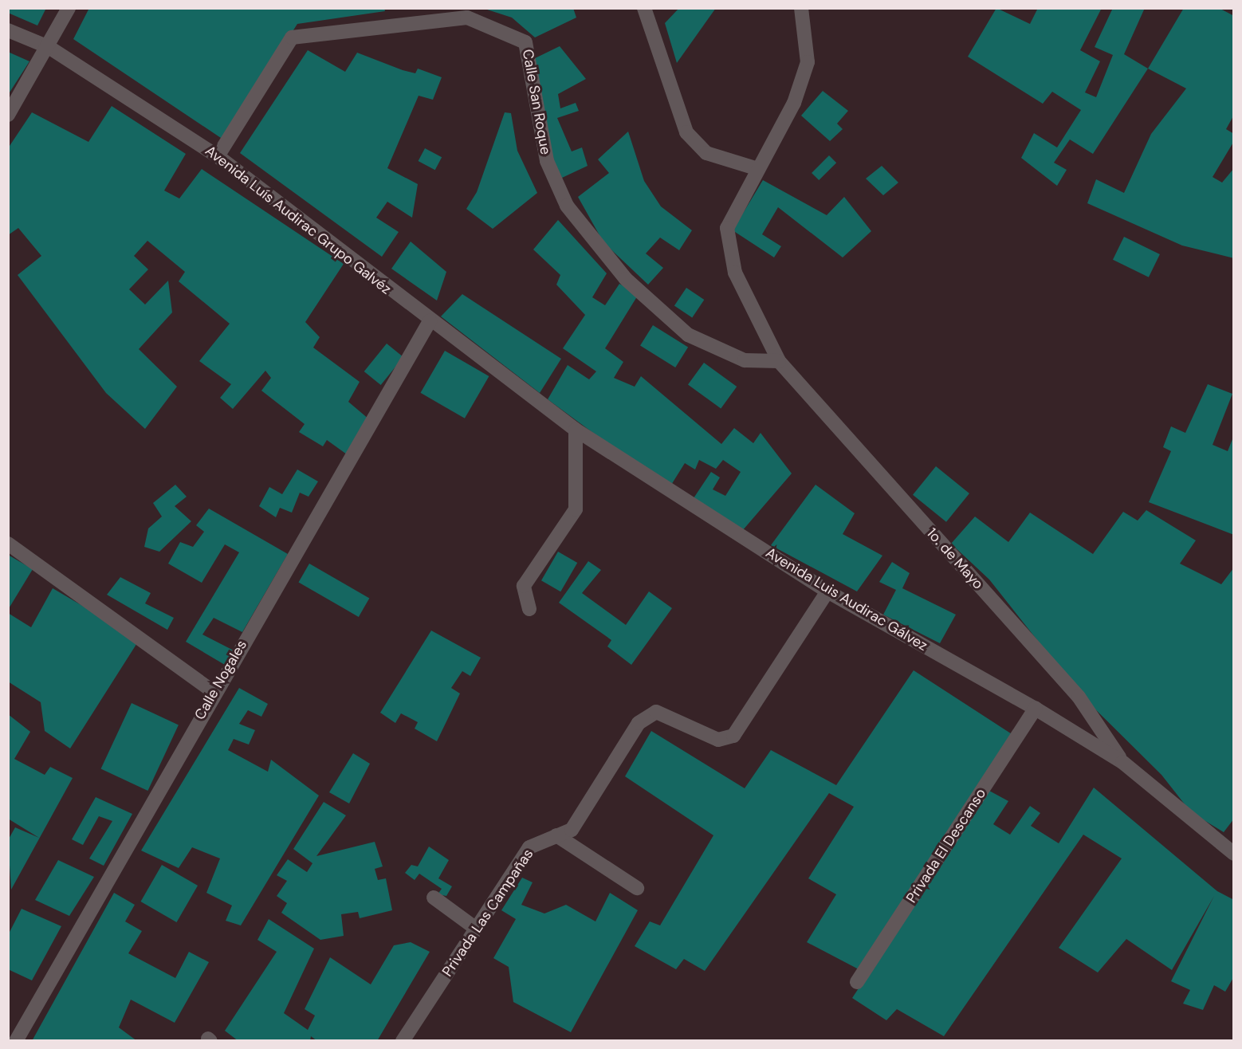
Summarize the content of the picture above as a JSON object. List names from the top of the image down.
{
  "streets": {
    "street": [
      "Calle San Roque",
      "Avenida Luís Audirac Grupo Galvéz",
      "1o. de Mayo",
      "Avenida Luis Audirac Gálvez",
      "Calle Nogales",
      "Privada El Descanso",
      "Privada Las Campañas"
    ]
  },
  "crossings": [
    ["Calle San Roque", "Avenida Luís Audirac Grupo Galvéz"],
    ["Calle San Roque", "1o. de Mayo"],
    ["Avenida Luís Audirac Grupo Galvéz", "Avenida Luis Audirac Gálvez"],
    ["Avenida Luís Audirac Grupo Galvéz", "Calle Nogales"],
    ["1o. de Mayo", "Avenida Luis Audirac Gálvez"],
    ["Avenida Luis Audirac Gálvez", "Privada El Descanso"],
    ["Avenida Luis Audirac Gálvez", "Privada Las Campañas"]
  ]
}
